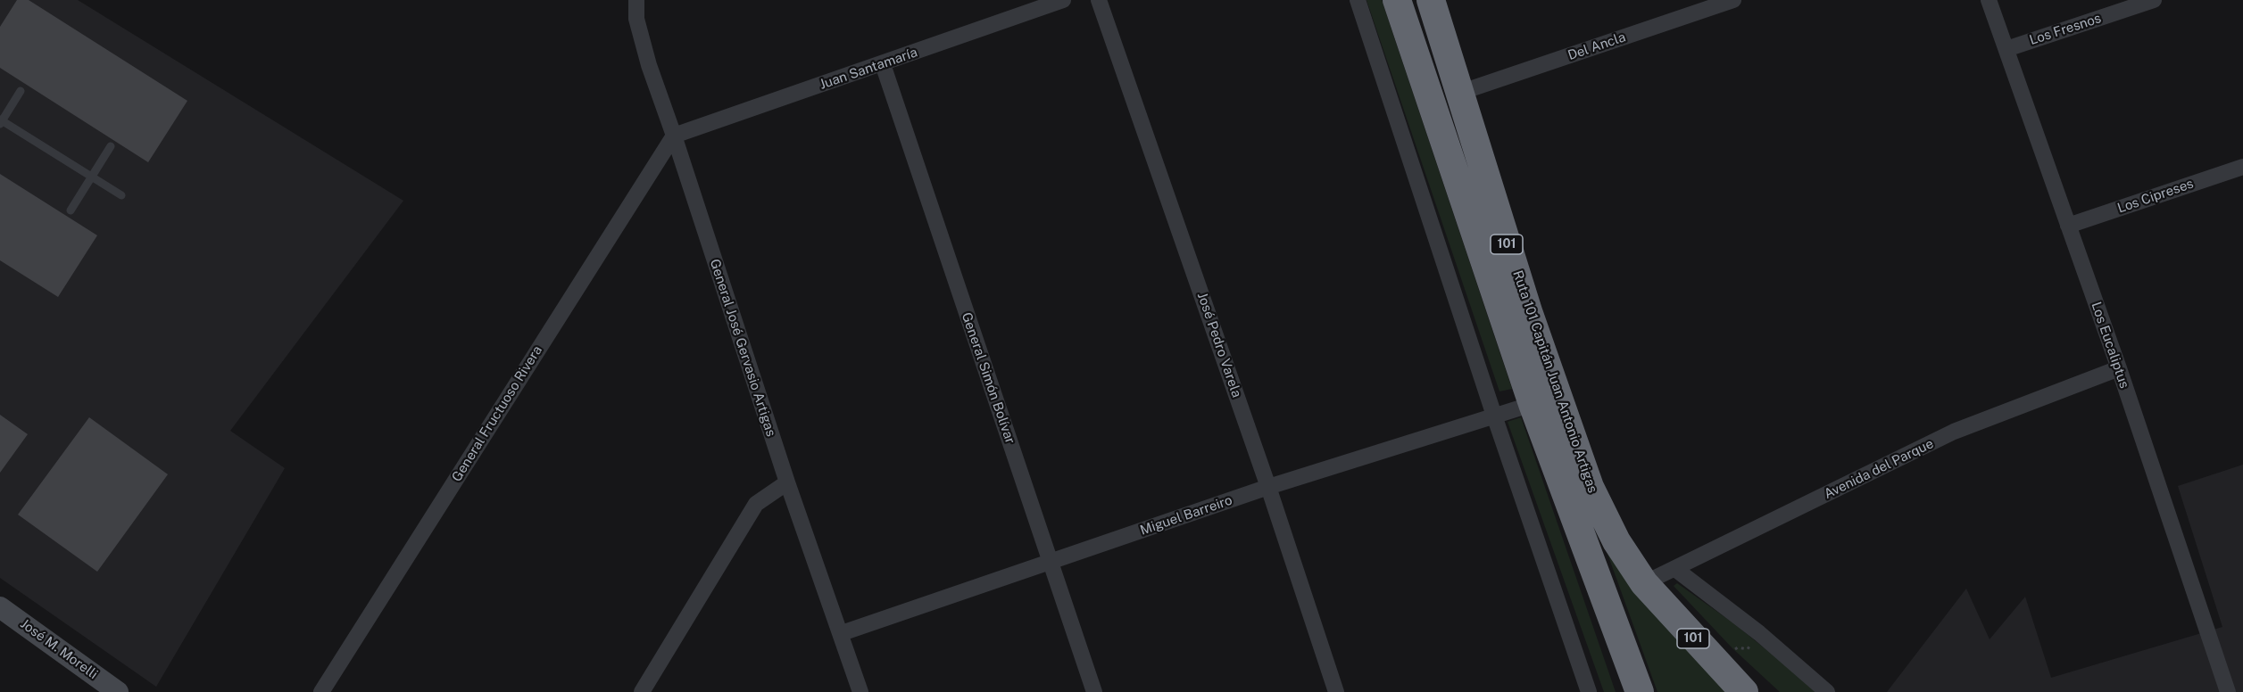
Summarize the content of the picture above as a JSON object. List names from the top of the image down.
{
  "streets": {
    "highway": ["101", "Ruta 101 Capitán Juan Antonio Artigas"],
    "street": [
      "Los Fresnos",
      "Del Ancla",
      "Juan Santamaría",
      "Los Cipreses",
      "José Pedro Varela",
      "Los Eucaliptus",
      "General José Gervasio Artigas",
      "General Simón Bolívar",
      "General Fructuoso Rivera",
      "Avenida del Parque",
      "Miguel Barreiro",
      "José M. Morelli"
    ]
  },
  "crossings": [
    ["Los Fresnos", "Los Eucaliptus"],
    ["Del Ancla", "Ruta 101 Capitán Juan Antonio Artigas"],
    ["Juan Santamaría", "General José Gervasio Artigas"],
    ["Juan Santamaría", "General Simón Bolívar"],
    ["Juan Santamaría", "General Fructuoso Rivera"],
    ["Los Cipreses", "Los Eucaliptus"],
    ["José Pedro Varela", "Miguel Barreiro"],
    ["Los Eucaliptus", "Avenida del Parque"],
    ["General José Gervasio Artigas", "General Fructuoso Rivera"],
    ["General José Gervasio Artigas", "Miguel Barreiro"],
    ["General Simón Bolívar", "Miguel Barreiro"],
    ["Ruta 101 Capitán Juan Antonio Artigas", "Avenida del Parque"],
    ["Ruta 101 Capitán Juan Antonio Artigas", "Miguel Barreiro"]
  ]
}
